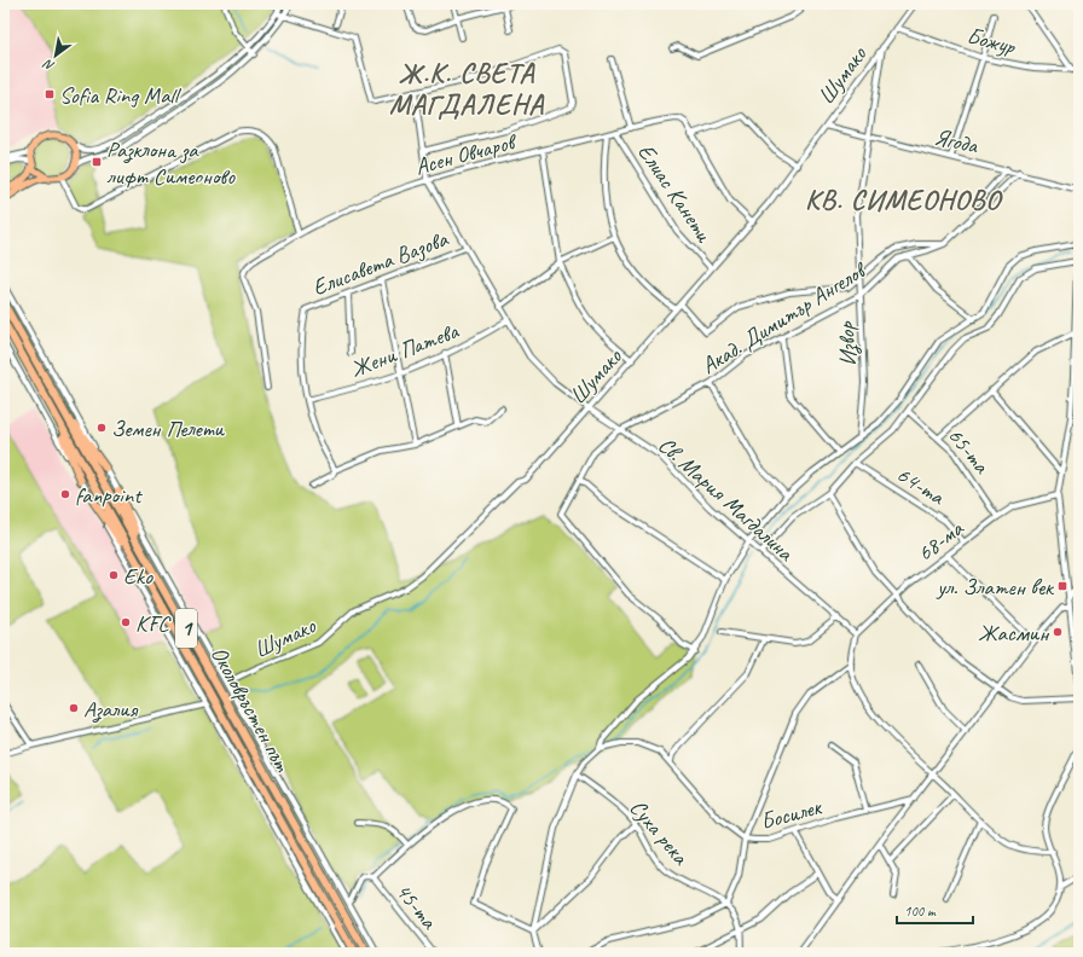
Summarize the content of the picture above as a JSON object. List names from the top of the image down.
{
  "streets": {
    "highway": ["1", "Околовръстен път"],
    "street": [
      "Божур",
      "Шумако",
      "Ягода",
      "Асен Овчаров",
      "Елиас Канети",
      "Елисавета Вазова",
      "Акад. Димитър Ангелов",
      "Извор",
      "Жени Патева",
      "65-та",
      "64-та",
      "Св. Мария Магдалина",
      "68-ма",
      "Босилек",
      "Суха река",
      "45-та"
    ]
  },
  "crossings": [
    ["Божур", "Шумако"],
    ["Шумако", "Ягода"],
    ["Шумако", "Елиас Канети"],
    ["Шумако", "Извор"],
    ["Шумако", "Св. Мария Магдалина"],
    ["Ягода", "Акад. Димитър Ангелов"],
    ["Ягода", "Извор"],
    ["Асен Овчаров", "Елиас Канети"],
    ["Асен Овчаров", "Св. Мария Магдалина"],
    ["Елисавета Вазова", "Жени Патева"],
    ["Елисавета Вазова", "Св. Мария Магдалина"],
    ["Акад. Димитър Ангелов", "Извор"],
    ["Акад. Димитър Ангелов", "Св. Мария Магдалина"],
    ["Жени Патева", "Св. Мария Магдалина"],
    ["65-та", "68-ма"],
    ["64-та", "68-ма"],
    ["Св. Мария Магдалина", "68-ма"]
  ],
  "districts": ["Ж.К. СВЕТА МАГДАЛЕНА", "КВ. СИМЕОНОВО"],
  "places": {
    "transit": ["Sofia Ring Mall", "Разклона за лифт Симеоново", "ул. Златен век"],
    "other": [
      "Земен Пелети",
      "fanpoint",
      "Eko",
      "KFC",
      "Жасмин",
      "Азалия"
    ]
  },
  "scale_bar": "100 m",
  "north": "bottom left"
}
